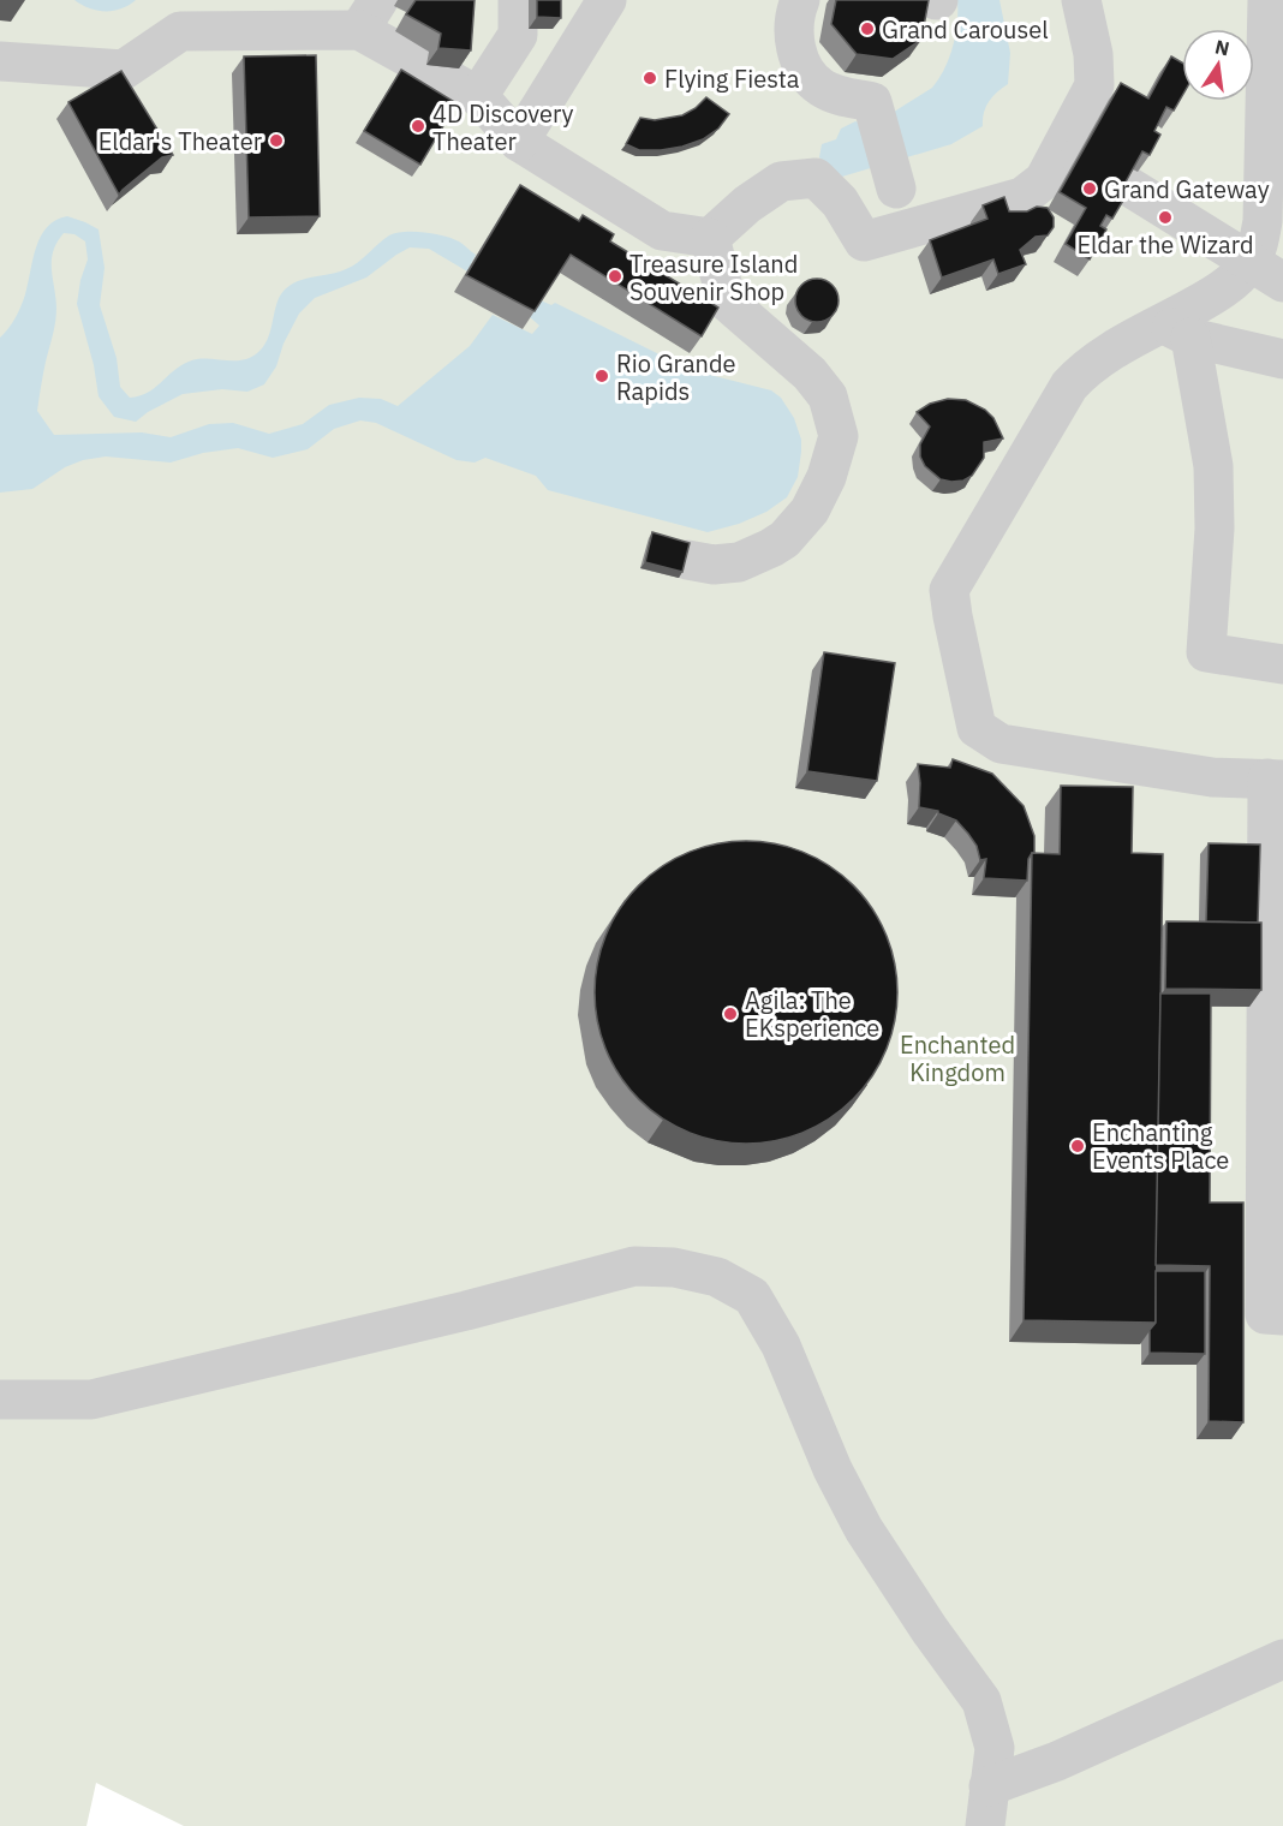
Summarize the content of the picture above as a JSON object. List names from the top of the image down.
{
  "parks": ["Enchanted Kingdom"],
  "places": [
    "Grand Carousel",
    "Flying Fiesta",
    "4D Discovery Theater",
    "Eldar's Theater",
    "Grand Gateway",
    "Eldar the Wizard",
    "Treasure Island Souvenir Shop",
    "Rio Grande Rapids",
    "Agila: The EKsperience",
    "Enchanting Events Place"
  ],
  "north": "top"
}
